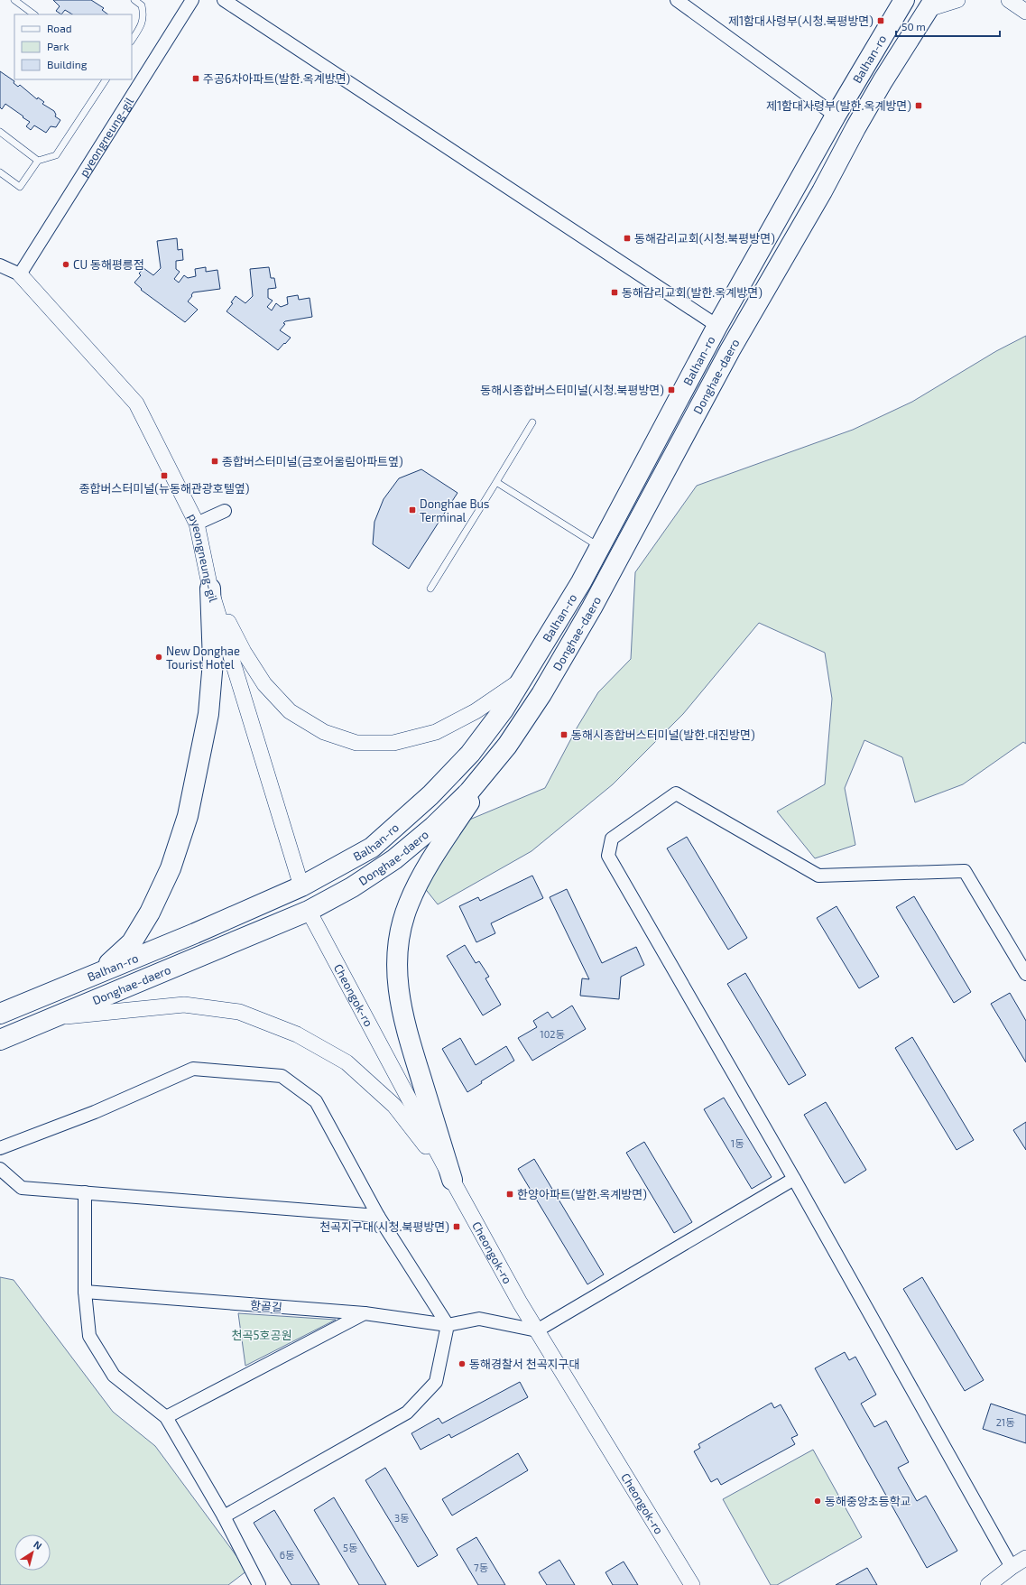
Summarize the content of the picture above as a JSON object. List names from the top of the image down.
{
  "streets": {
    "main road": ["Balhan-ro", "Donghae-daero"],
    "street": ["pyeongneung-gil", "Cheongok-ro", "항골길"]
  },
  "crossings": [
    ["Balhan-ro", "pyeongneung-gil"],
    ["Donghae-daero", "Cheongok-ro"],
    ["Cheongok-ro", "항골길"]
  ],
  "parks": ["천곡5호공원"],
  "places": {
    "transit": [
      "제1함대사령부(시청.북평방면)",
      "주공6차아파트(발한.옥계방면)",
      "제1함대사령부(발한.옥계방면)",
      "동해감리교회(시청.북평방면)",
      "동해감리교회(발한.옥계방면)",
      "동해시종합버스터미널(시청.북평방면)",
      "종합버스터미널(금호어울림아파트옆)",
      "종합버스터미널(뉴동해관광호텔옆)",
      "Donghae Bus Terminal",
      "동해시종합버스터미널(발한.대진방면)",
      "한양아파트(발한.옥계방면)",
      "천곡지구대(시청.북평방면)"
    ],
    "other": [
      "CU 동해평릉점",
      "New Donghae Tourist Hotel",
      "동해경찰서 천곡지구대",
      "동해중앙초등학교"
    ]
  },
  "house_numbers": [
    "102동",
    "1동",
    "21동",
    "3동",
    "5동",
    "6동",
    "7동"
  ],
  "legend": ["Road", "Park", "Building"],
  "scale_bar": "50 m",
  "north": "top right"
}
